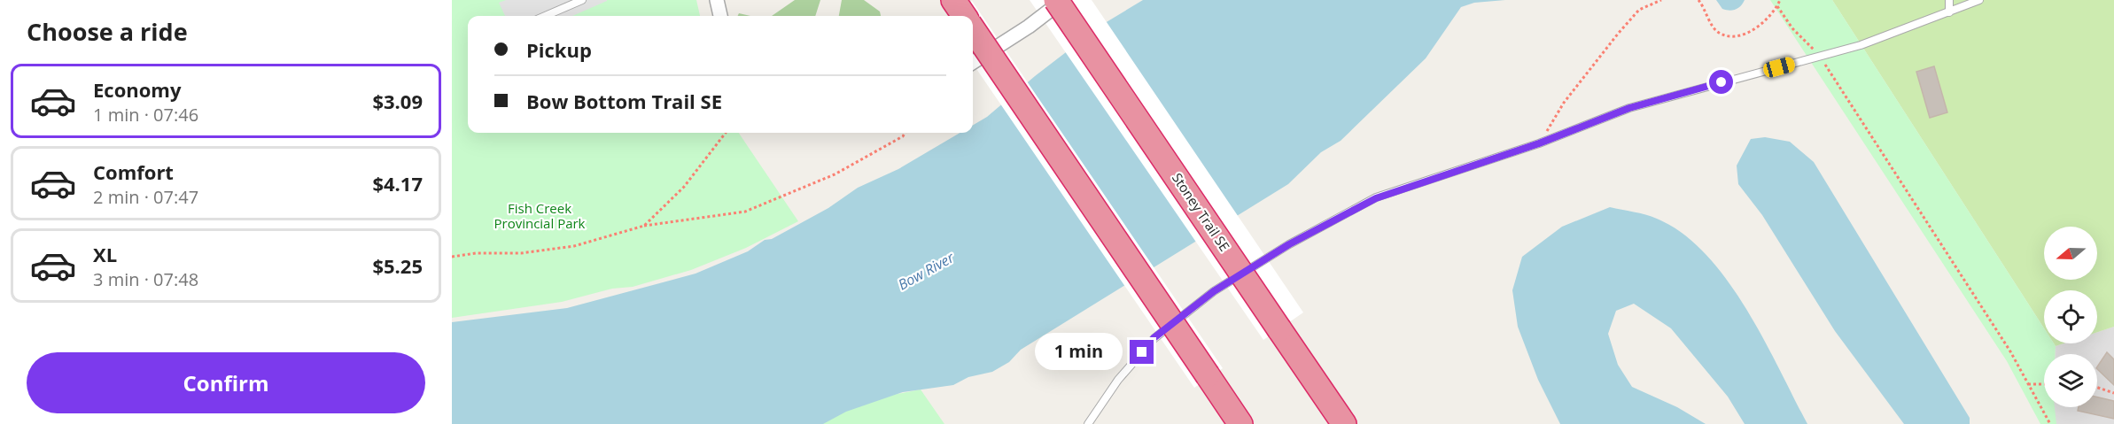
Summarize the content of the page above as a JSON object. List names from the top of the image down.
{
  "streets": {
    "highway": ["Stoney Trail SE"]
  },
  "water": ["Bow River"],
  "parks": ["Fish Creek Provincial Park"],
  "north": "left",
  "page": {
    "heading": "Choose a ride",
    "banner": ["Pickup", "Bow Bottom Trail SE"],
    "list": [
      {
        "name": "Economy",
        "note": "1 min · 07:46",
        "value": "$3.09"
      },
      {
        "name": "Comfort",
        "note": "2 min · 07:47",
        "value": "$4.17"
      },
      {
        "name": "XL",
        "note": "3 min · 07:48",
        "value": "$5.25"
      }
    ],
    "bubble": "1 min",
    "buttons": "Confirm"
  }
}
